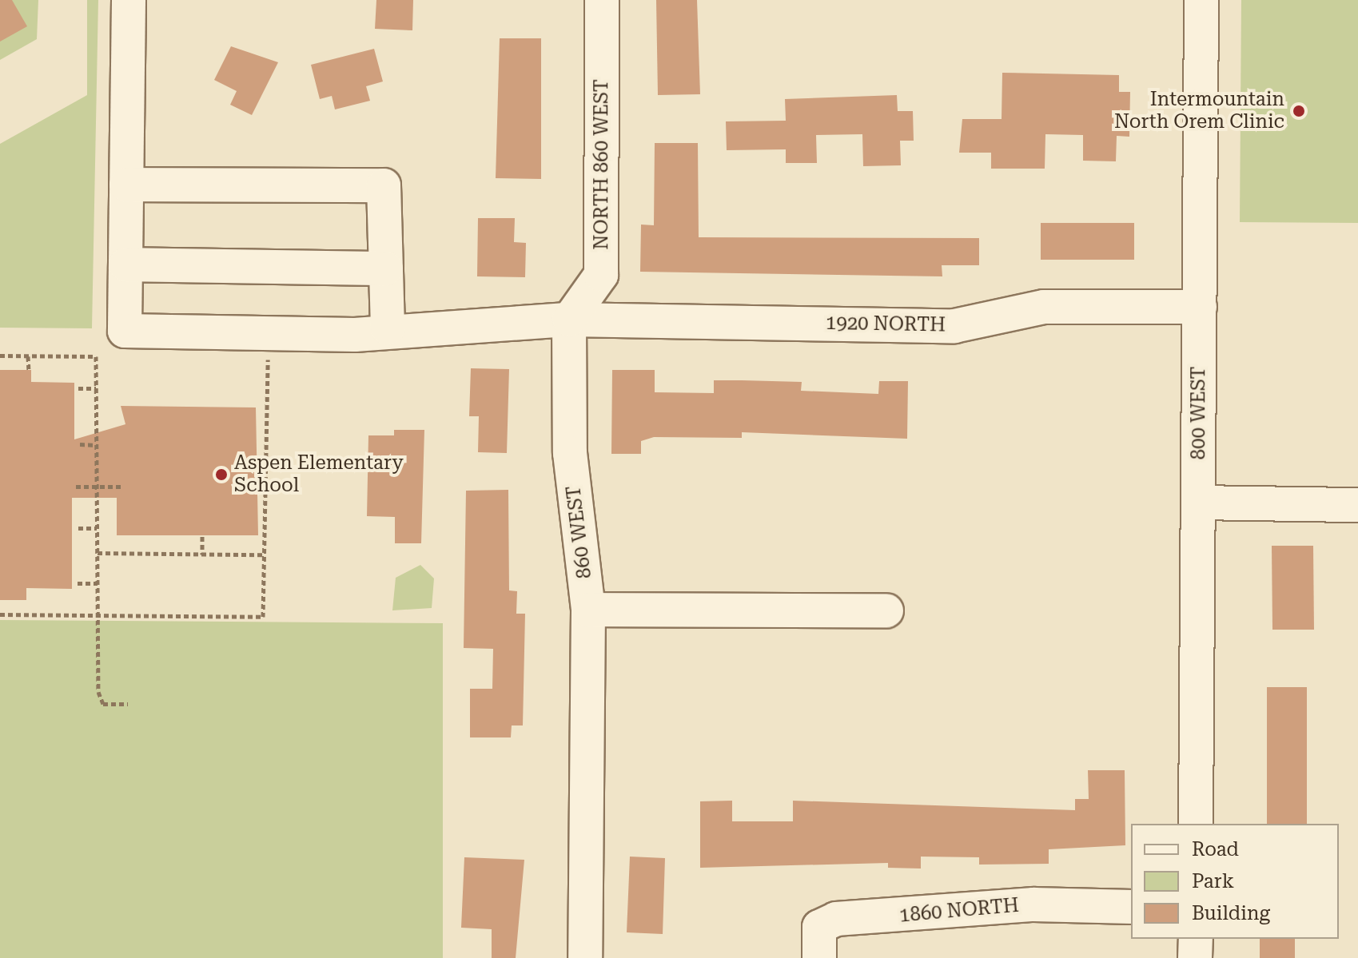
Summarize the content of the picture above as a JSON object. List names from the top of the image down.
{
  "streets": {
    "street": [
      "NORTH 860 WEST",
      "1920 NORTH",
      "800 WEST",
      "860 WEST",
      "1860 NORTH"
    ]
  },
  "crossings": [
    ["NORTH 860 WEST", "1920 NORTH"],
    ["NORTH 860 WEST", "860 WEST"],
    ["1920 NORTH", "800 WEST"],
    ["1920 NORTH", "860 WEST"]
  ],
  "places": ["Intermountain North Orem Clinic", "Aspen Elementary School"],
  "legend": ["Road", "Park", "Building"]
}
